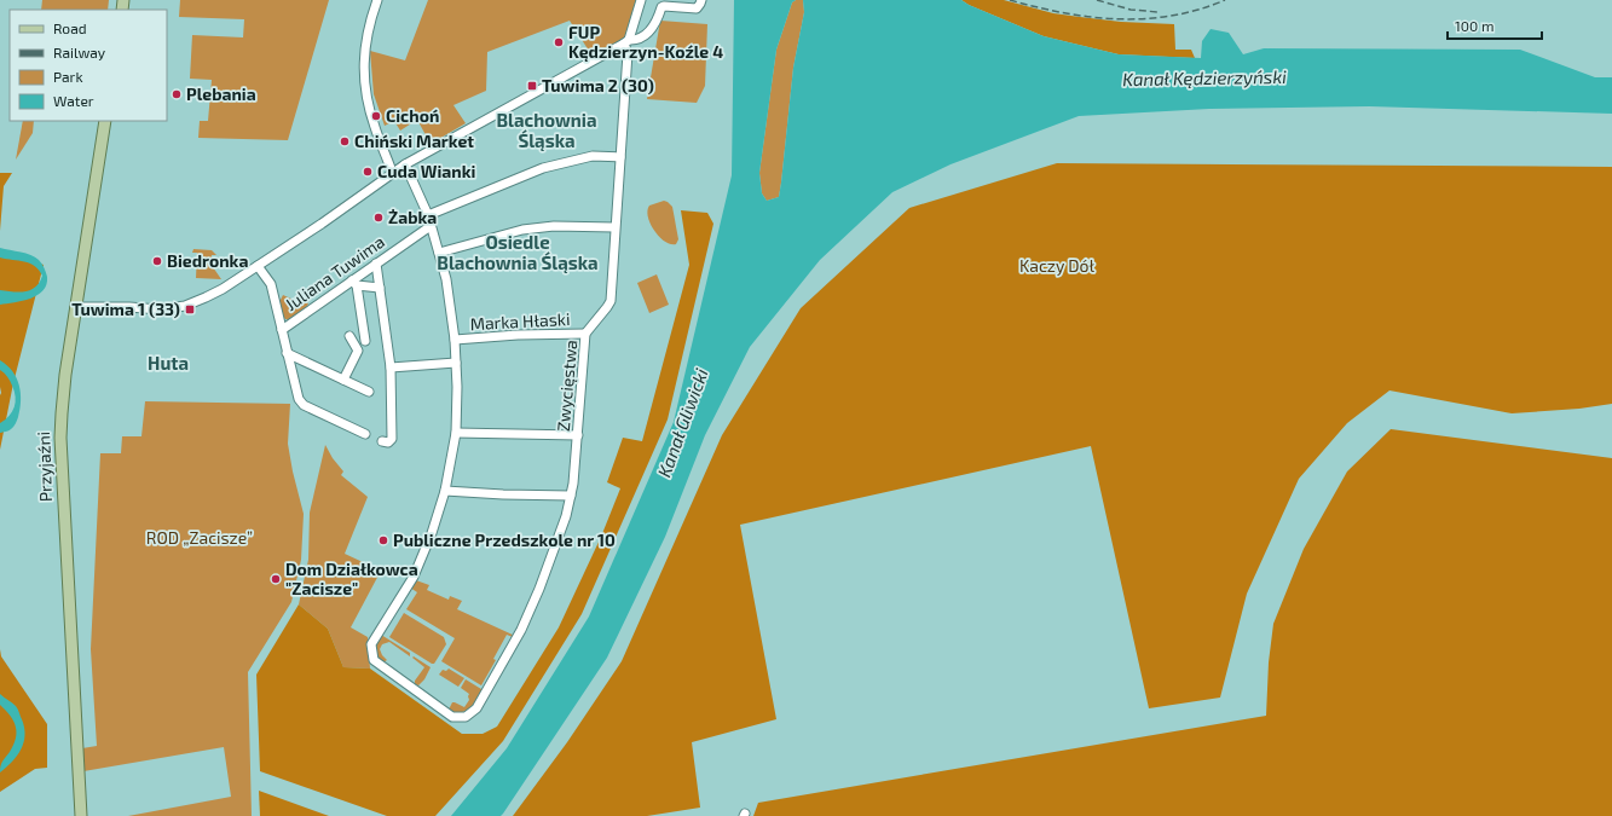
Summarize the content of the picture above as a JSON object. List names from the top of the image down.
{
  "streets": {
    "main road": ["Przyjaźni"],
    "street": ["Juliana Tuwima", "Marka Hłaski", "Zwycięstwa"]
  },
  "crossings": [
    ["Marka Hłaski", "Zwycięstwa"]
  ],
  "districts": ["Blachownia Śląska", "Osiedle Blachownia Śląska", "Huta"],
  "water": ["Kanał Kędzierzyński", "Kanał Gliwicki"],
  "parks": ["Kaczy Dół", "ROD „Zacisze”"],
  "places": {
    "other": [
      "FUP Kędzierzyn-Koźle 4",
      "Plebania",
      "Cichoń",
      "Chiński Market",
      "Cuda Wianki",
      "Żabka",
      "Biedronka",
      "Publiczne Przedszkole nr 10",
      "Dom Działkowca \"Zacisze\""
    ],
    "transit": ["Tuwima 2 (30)", "Tuwima 1 (33)"]
  },
  "legend": [
    "Road",
    "Railway",
    "Park",
    "Water"
  ],
  "scale_bar": "100 m"
}
